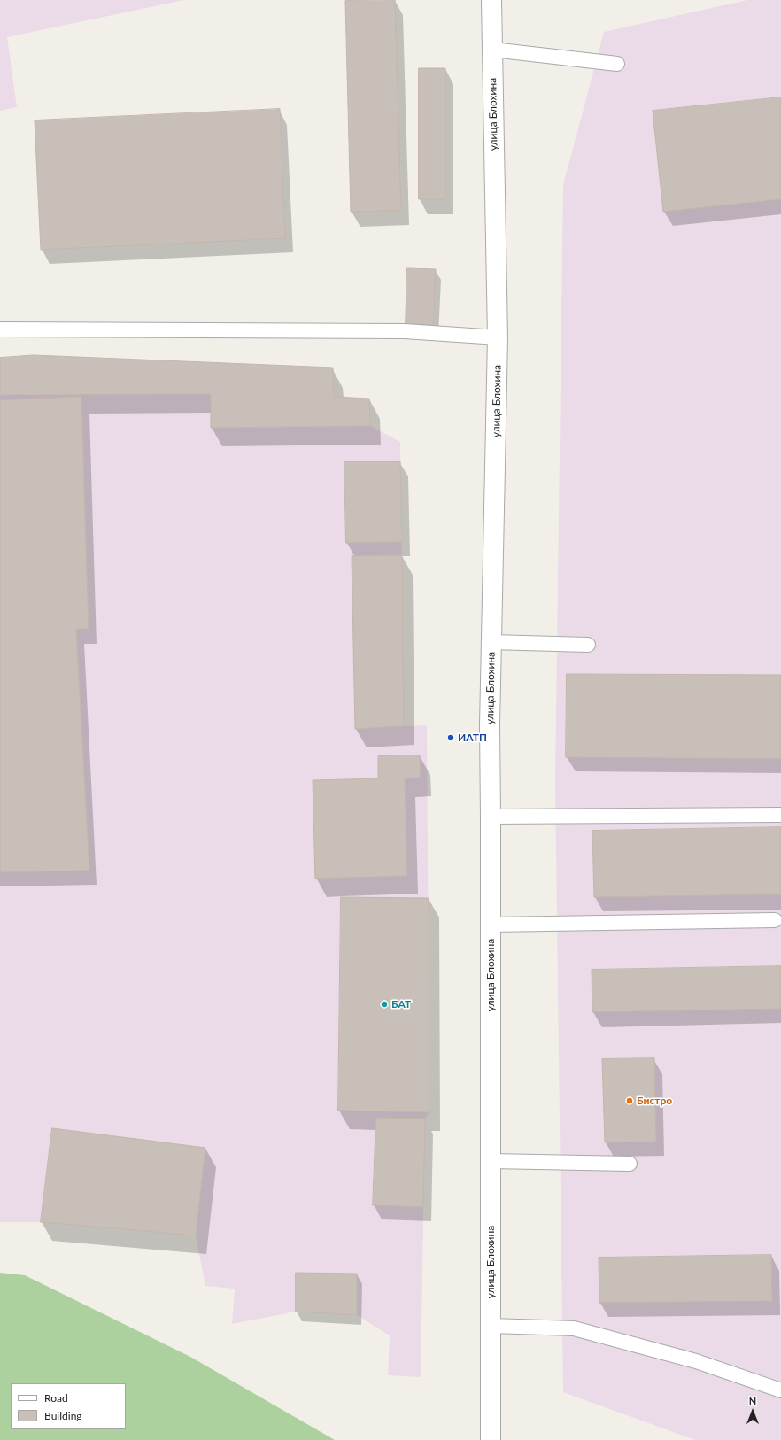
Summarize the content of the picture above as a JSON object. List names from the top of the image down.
{
  "streets": {
    "street": ["улица Блохина"]
  },
  "places": ["ИАТП", "БАТ", "Бистро"],
  "legend": ["Road", "Building"],
  "north": "top"
}
